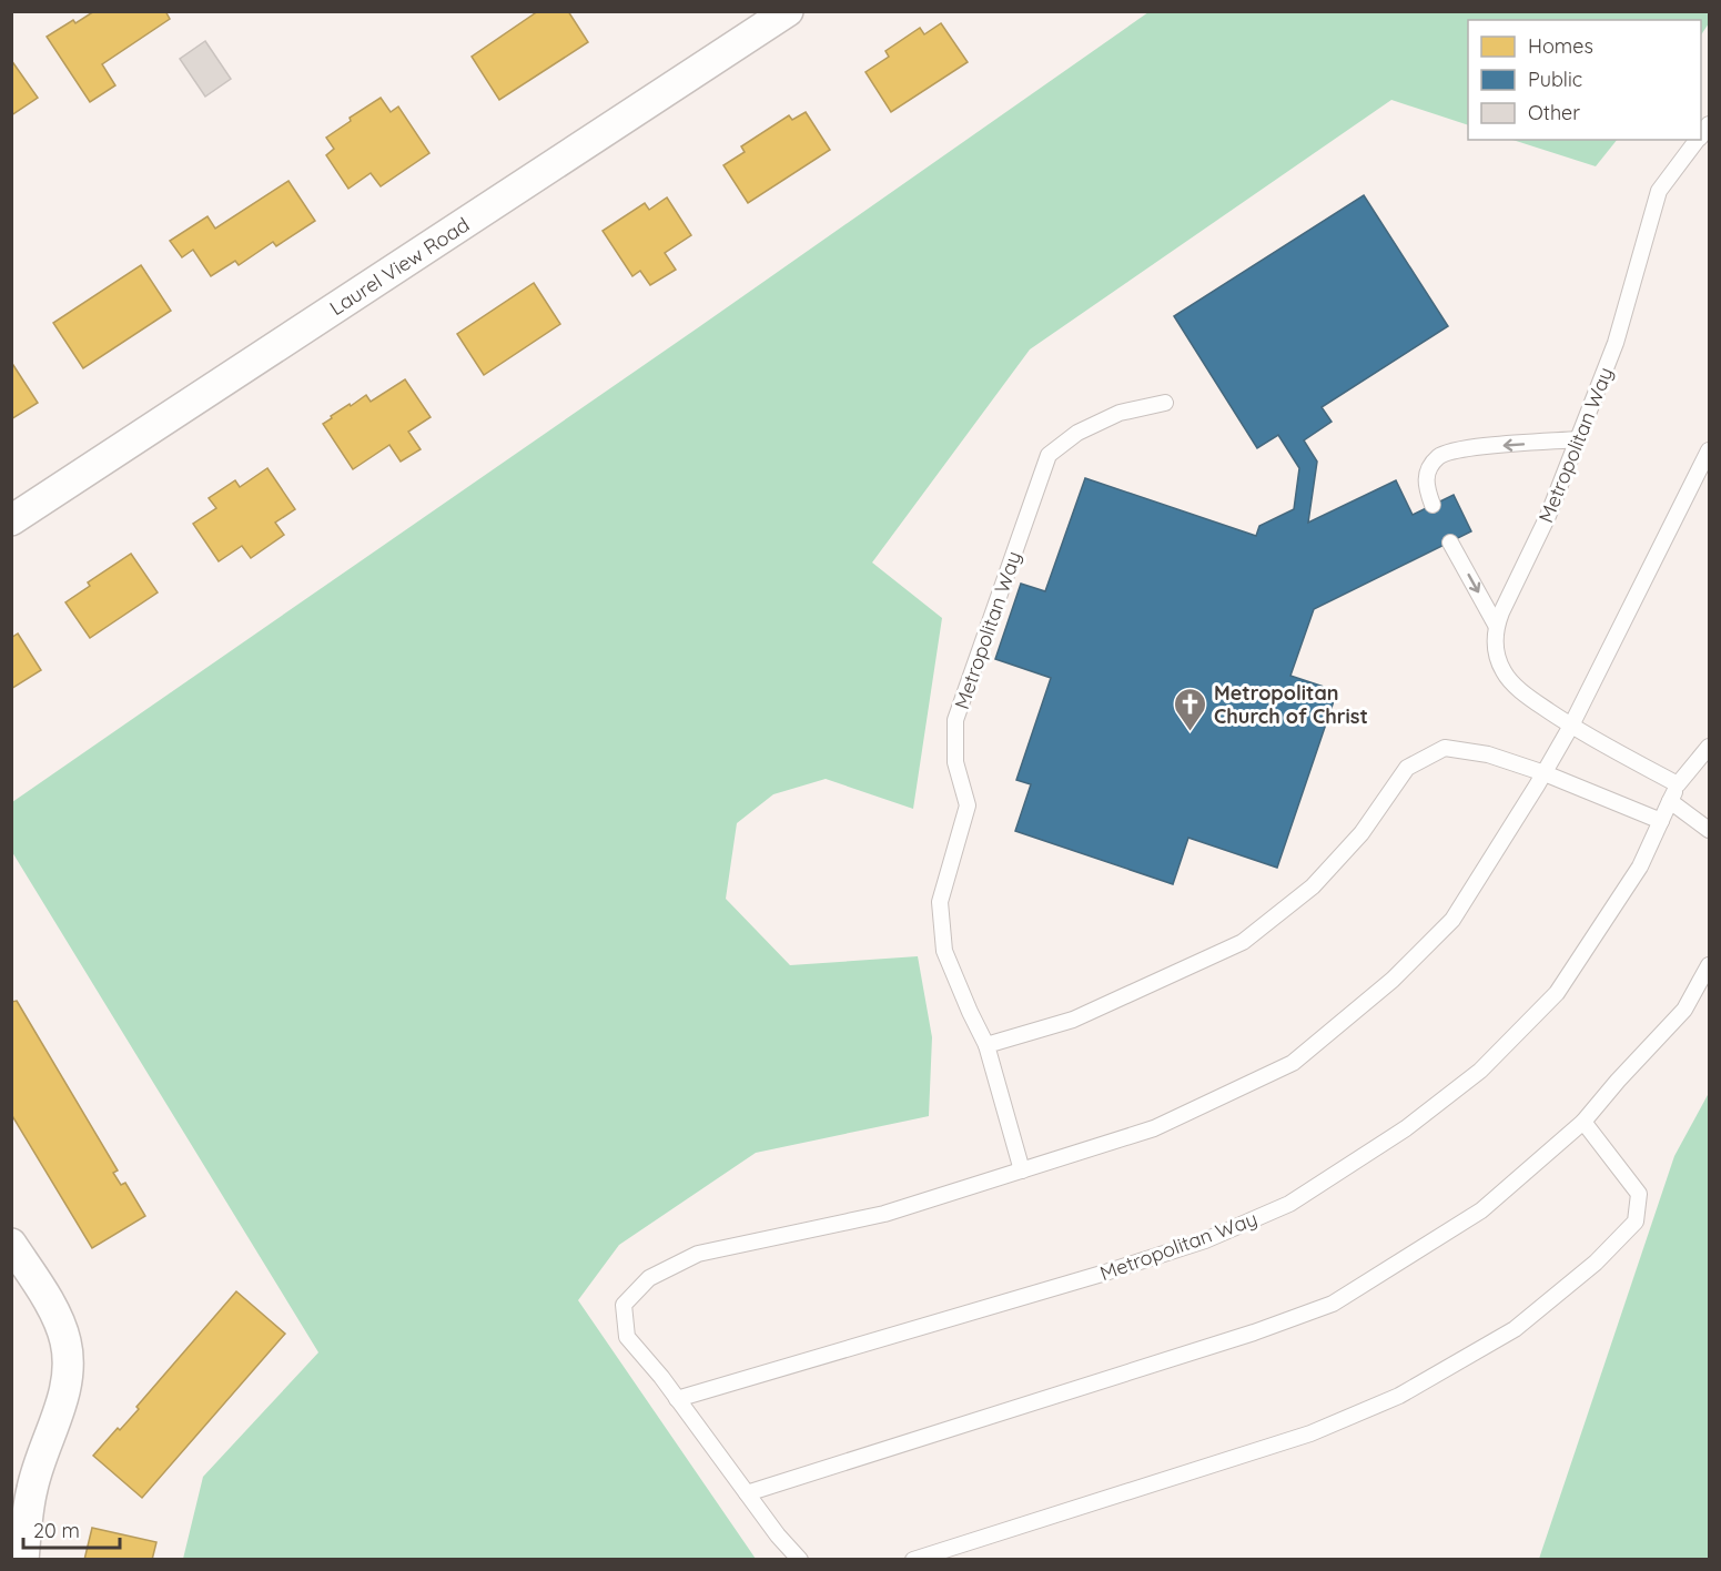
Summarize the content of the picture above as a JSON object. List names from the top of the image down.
{
  "streets": {
    "street": ["Laurel View Road"],
    "lane": ["Metropolitan Way"]
  },
  "places": {
    "church": ["Metropolitan Church of Christ"]
  },
  "legend": ["Homes", "Public", "Other"],
  "scale_bar": "20 m"
}
